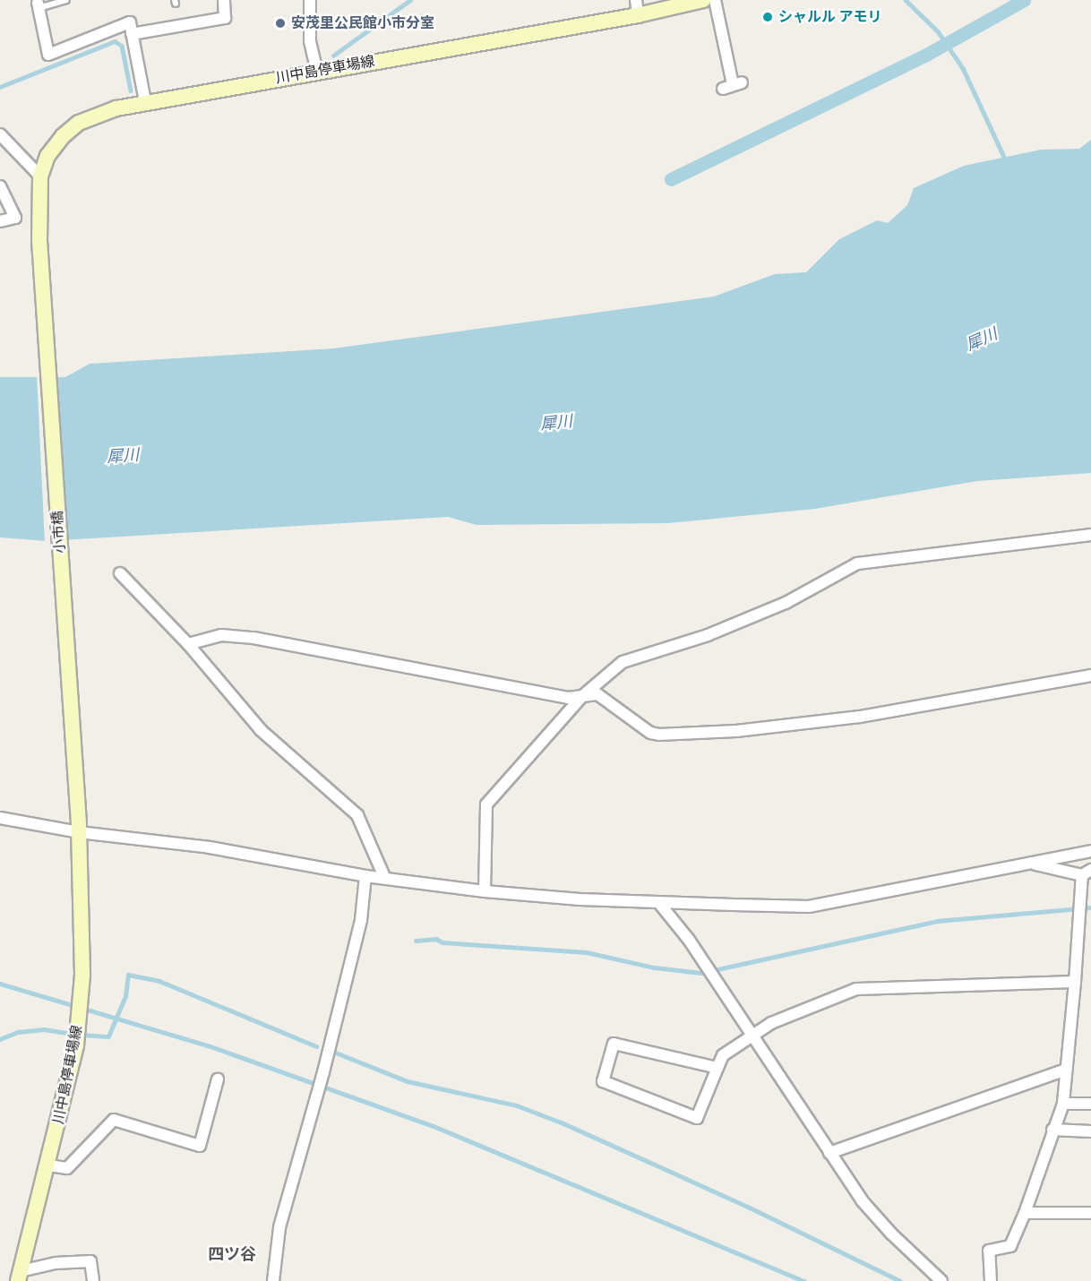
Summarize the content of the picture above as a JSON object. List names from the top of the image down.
{
  "streets": {
    "main road": ["川中島停車場線", "小市橋"]
  },
  "crossings": [
    ["川中島停車場線", "小市橋"]
  ],
  "districts": ["四ツ谷"],
  "water": ["犀川"],
  "places": ["シャルル アモリ", "安茂里公民館小市分室"]
}
